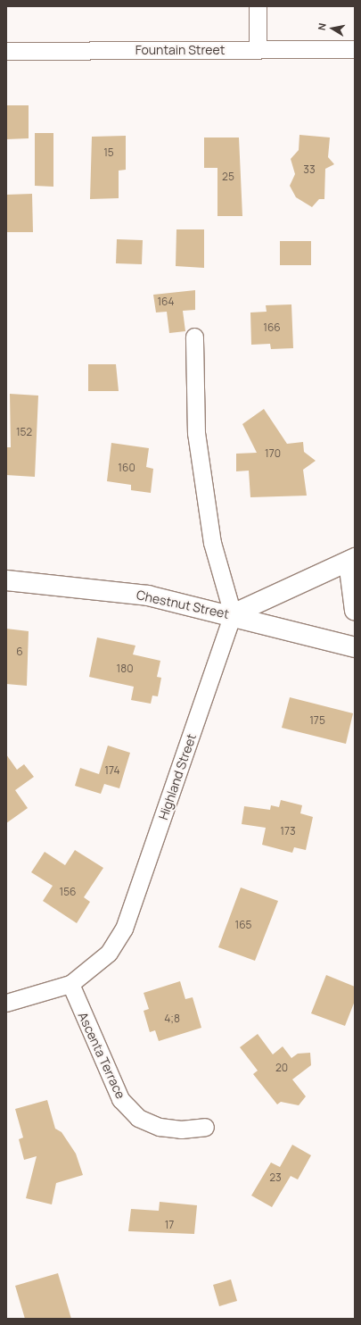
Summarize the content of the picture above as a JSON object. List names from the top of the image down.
{
  "streets": {
    "main road": ["Chestnut Street"],
    "street": ["Fountain Street", "Highland Street", "Ascenta Terrace"]
  },
  "crossings": [
    ["Chestnut Street", "Highland Street"],
    ["Highland Street", "Ascenta Terrace"]
  ],
  "house_numbers": [
    "15",
    "33",
    "25",
    "164",
    "166",
    "152",
    "170",
    "160",
    "6",
    "180",
    "175",
    "174",
    "173",
    "156",
    "165",
    "4;8",
    "20",
    "23",
    "17"
  ],
  "north": "left"
}
